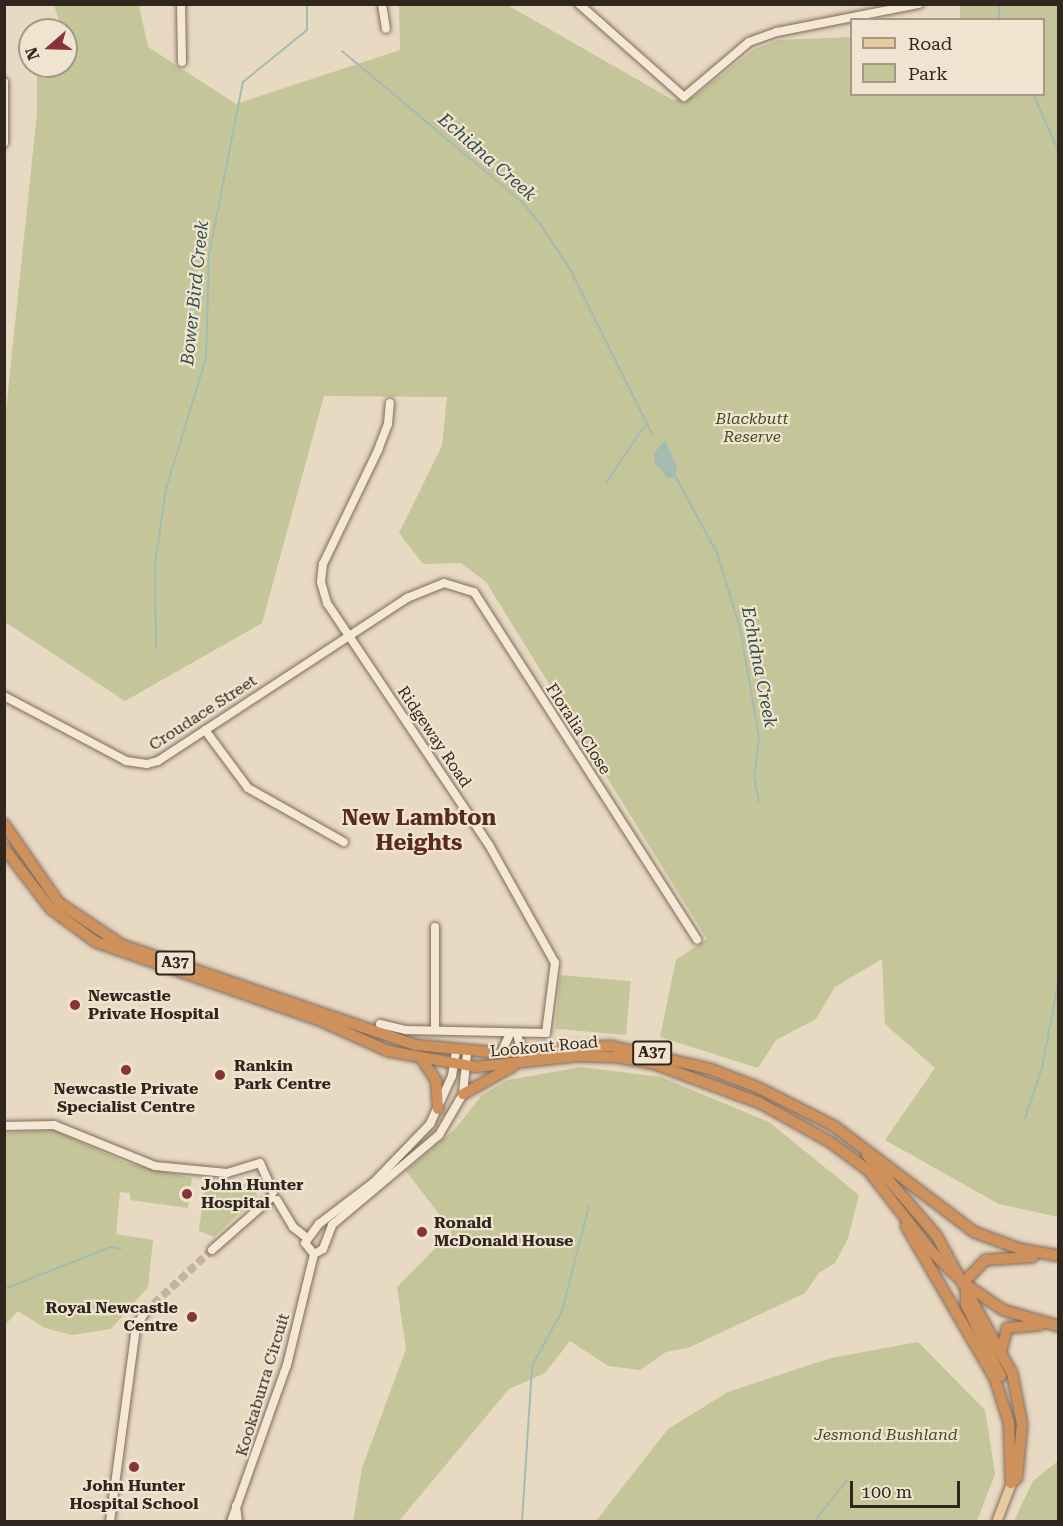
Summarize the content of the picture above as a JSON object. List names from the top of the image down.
{
  "streets": {
    "highway": ["A37", "Lookout Road"],
    "street": [
      "Croudace Street",
      "Floralia Close",
      "Ridgeway Road",
      "Kookaburra Circuit"
    ]
  },
  "crossings": [
    ["Croudace Street", "Floralia Close"],
    ["Croudace Street", "Ridgeway Road"],
    ["Ridgeway Road", "Lookout Road"]
  ],
  "districts": ["New Lambton Heights"],
  "water": ["Echidna Creek", "Bower Bird Creek"],
  "parks": ["Blackbutt Reserve", "Jesmond Bushland"],
  "places": [
    "Newcastle Private Hospital",
    "Newcastle Private Specialist Centre",
    "Rankin Park Centre",
    "John Hunter Hospital",
    "Ronald McDonald House",
    "Royal Newcastle Centre",
    "John Hunter Hospital School"
  ],
  "legend": ["Road", "Park"],
  "scale_bar": "100 m",
  "north": "left"
}
